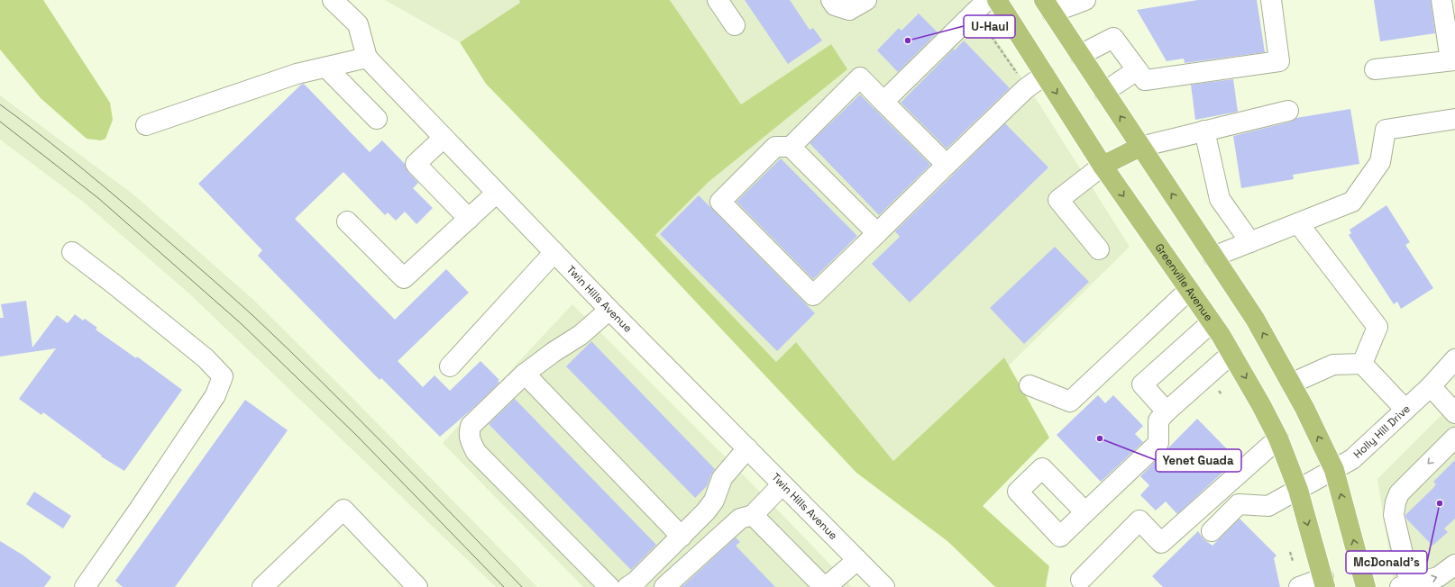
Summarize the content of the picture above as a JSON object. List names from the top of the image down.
{
  "streets": {
    "main road": ["Greenville Avenue"],
    "street": ["Twin Hills Avenue", "Holly Hill Drive"]
  },
  "crossings": [
    ["Greenville Avenue", "Holly Hill Drive"]
  ],
  "places": ["U-Haul", "Yenet Guada", "McDonald's"]
}
